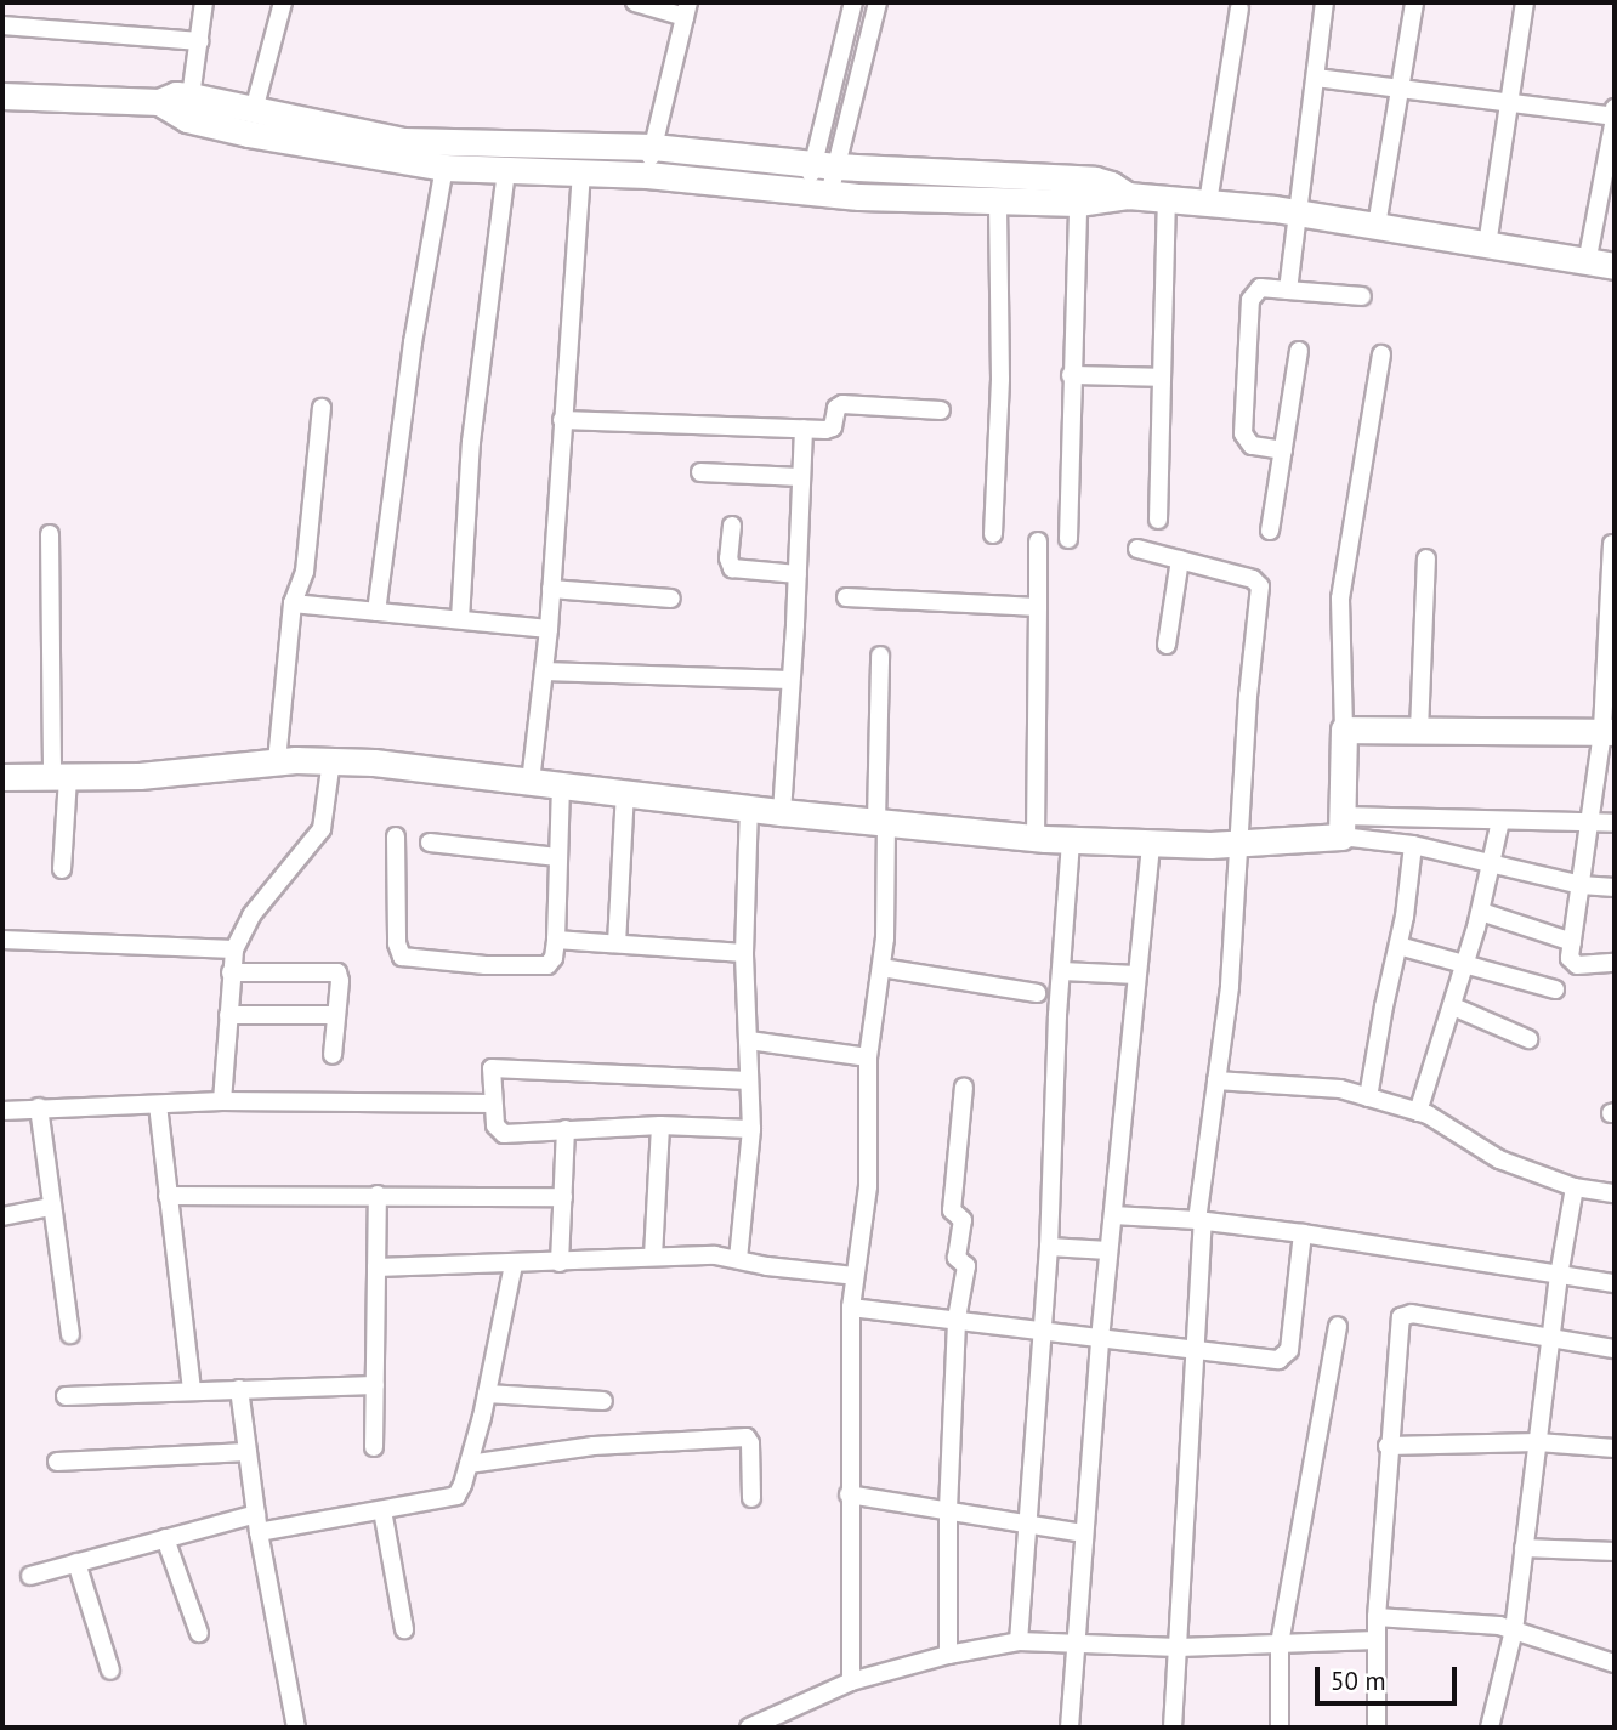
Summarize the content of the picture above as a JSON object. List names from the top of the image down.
{
  "scale_bar": "50 m"
}
